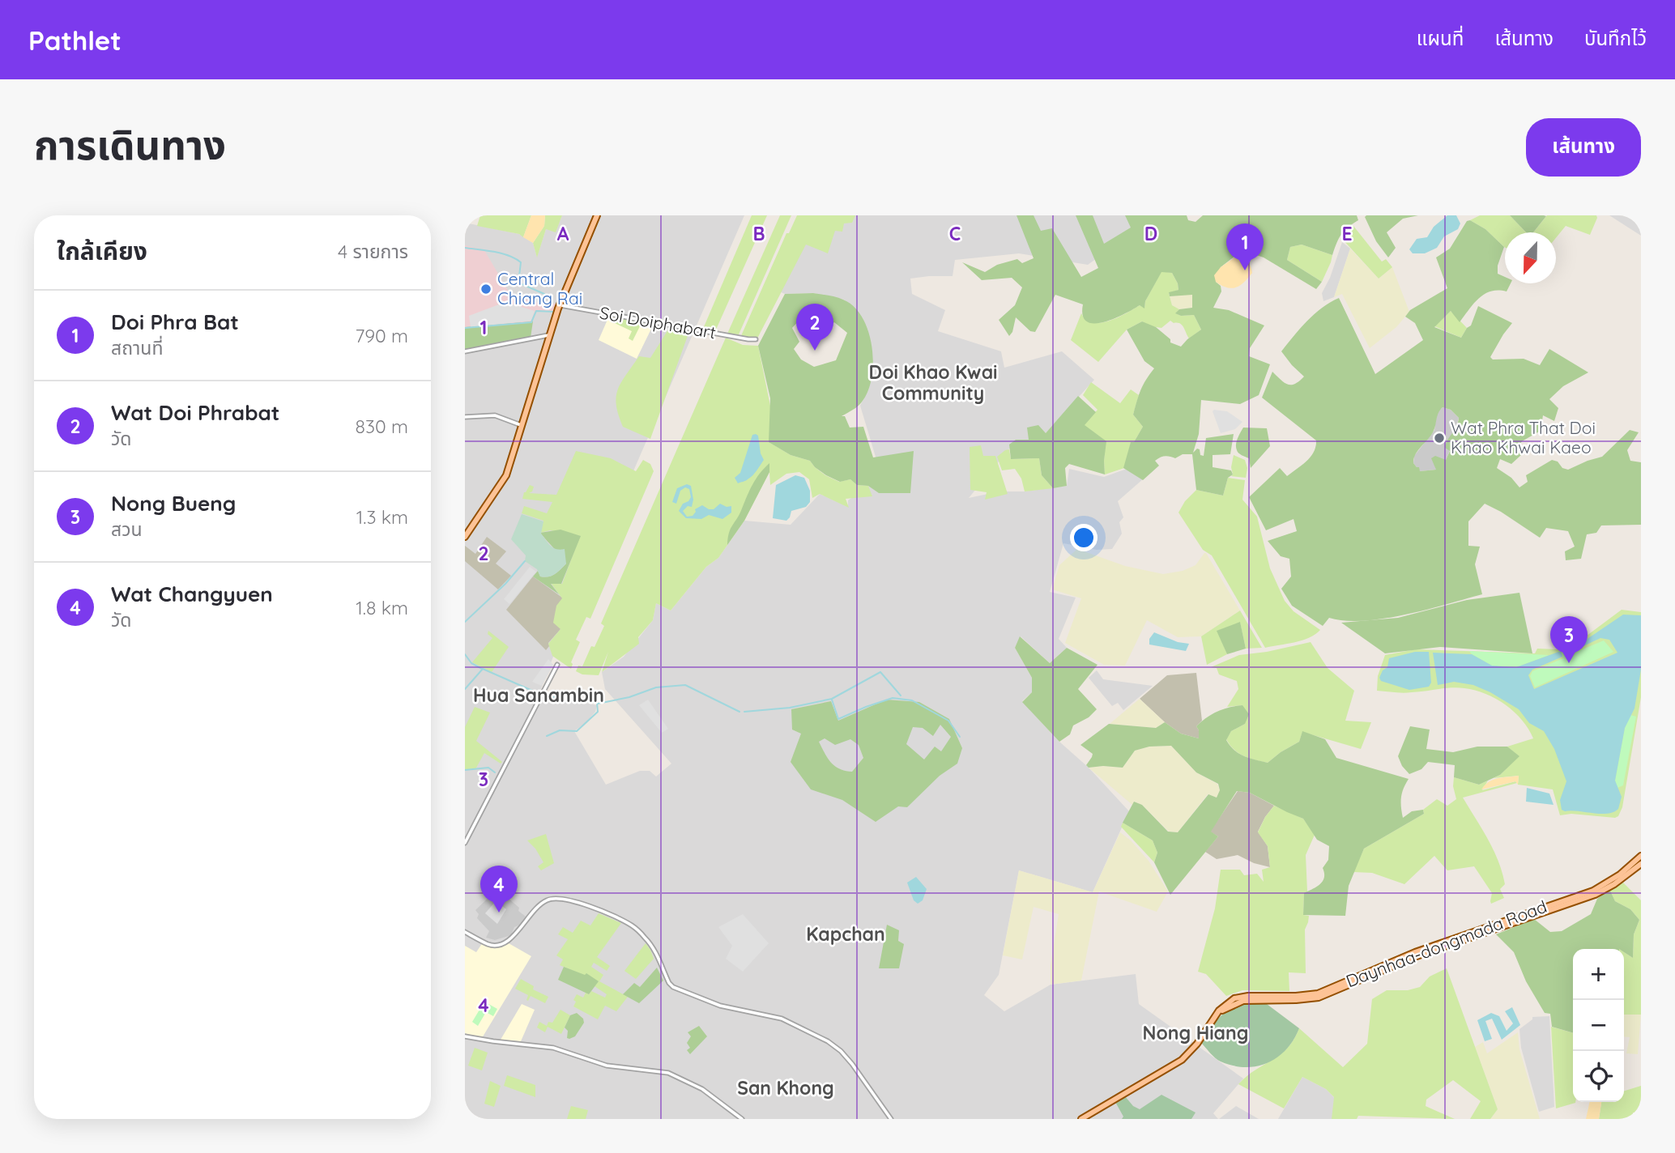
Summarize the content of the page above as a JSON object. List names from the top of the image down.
{
  "streets": {
    "main road": ["Daynhaa-dongmada Road"],
    "street": ["Soi Doiphabart"]
  },
  "districts": [
    "Doi Khao Kwai Community",
    "Hua Sanambin",
    "Kapchan",
    "Nong Hiang",
    "San Khong"
  ],
  "places": ["Central Chiang Rai", "Wat Phra That Doi Khao Khwai Kaeo"],
  "north": "bottom",
  "page": {
    "header": "Pathlet",
    "nav": ["แผนที่", "เส้นทาง", "บันทึกไว้"],
    "title": "การเดินทาง",
    "buttons": "เส้นทาง",
    "heading": ["ใกล้เคียง", "4 รายการ"],
    "pins": [
      "1",
      "2",
      "3",
      "4"
    ],
    "list": [
      {
        "mark": "1",
        "name": "Doi Phra Bat",
        "note": "สถานที่",
        "value": "790 m"
      },
      {
        "mark": "2",
        "name": "Wat Doi Phrabat",
        "note": "วัด",
        "value": "830 m"
      },
      {
        "mark": "3",
        "name": "Nong Bueng",
        "note": "สวน",
        "value": "1.3 km"
      },
      {
        "mark": "4",
        "name": "Wat Changyuen",
        "note": "วัด",
        "value": "1.8 km"
      }
    ],
    "map_buttons": ["+", "−"]
  },
  "grid": {
    "columns": [
      "A",
      "B",
      "C",
      "D",
      "E"
    ],
    "rows": [
      "1",
      "2",
      "3",
      "4"
    ]
  }
}
